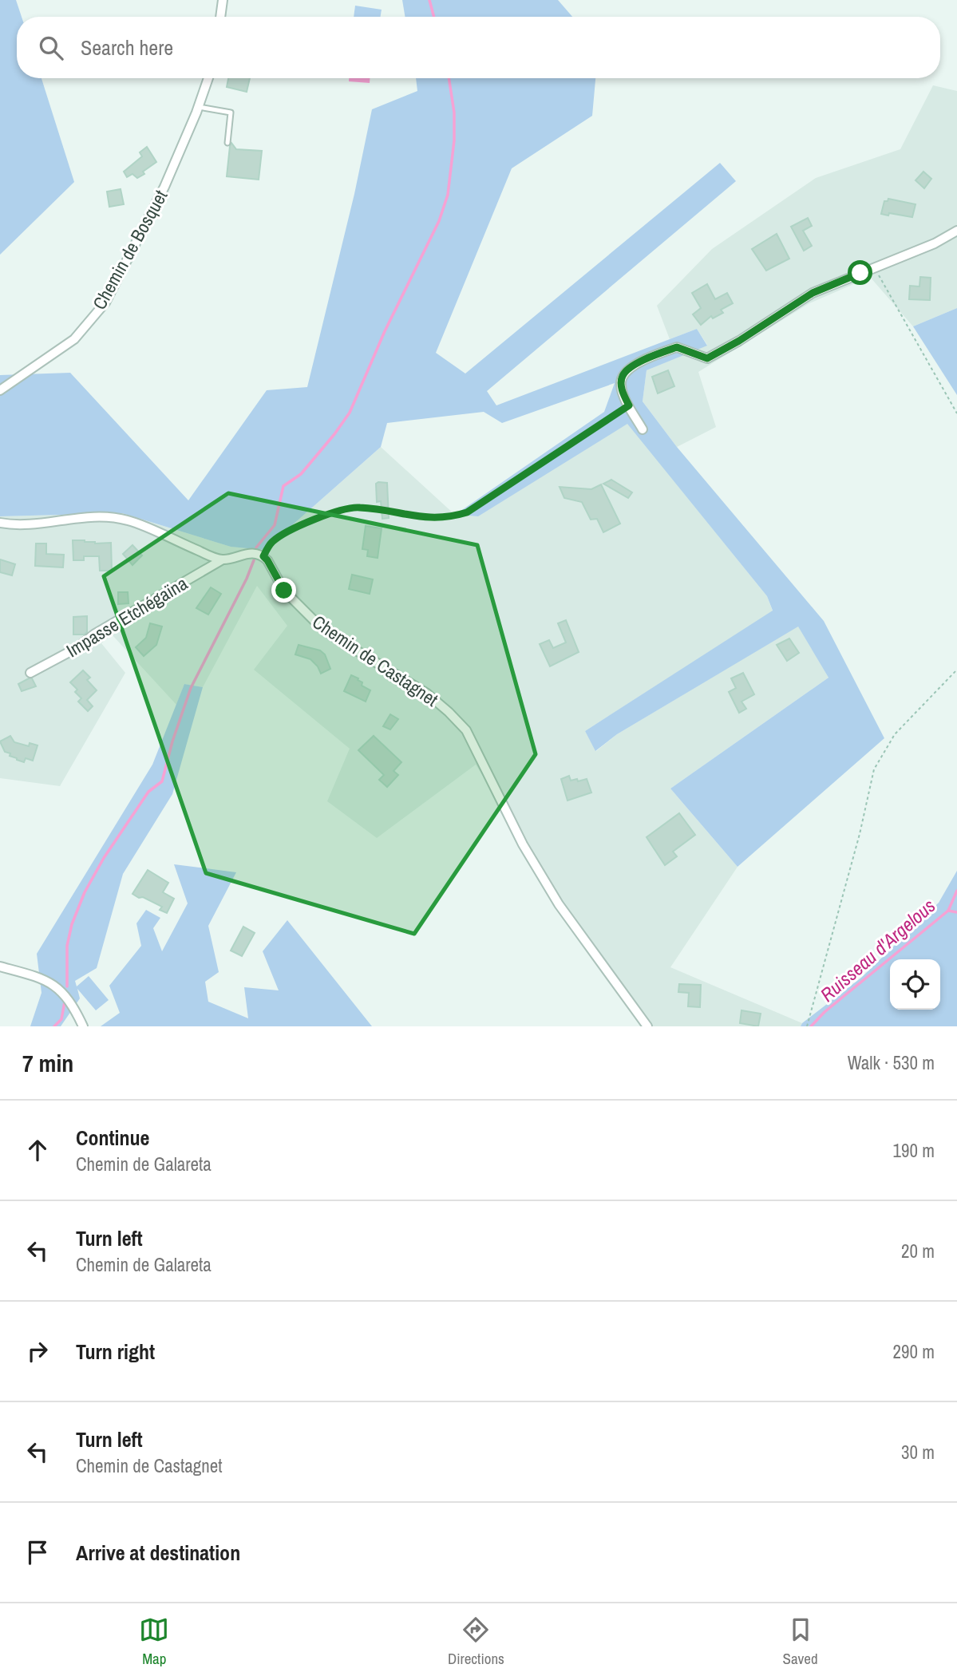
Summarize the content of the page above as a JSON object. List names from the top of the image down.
{
  "streets": {
    "street": ["Chemin de Bosquet", "Impasse Etchégaïna", "Chemin de Castagnet"]
  },
  "water": ["Ruisseau d'Argelous"],
  "page": {
    "search": "Search here",
    "heading": ["7 min", "Walk · 530 m"],
    "list": [
      ["Continue", "Chemin de Galareta", "190 m"],
      ["Turn left", "Chemin de Galareta", "20 m"],
      ["Turn right", "290 m"],
      ["Turn left", "Chemin de Castagnet", "30 m"],
      "Arrive at destination"
    ],
    "nav": ["Map", "Directions", "Saved"]
  }
}
